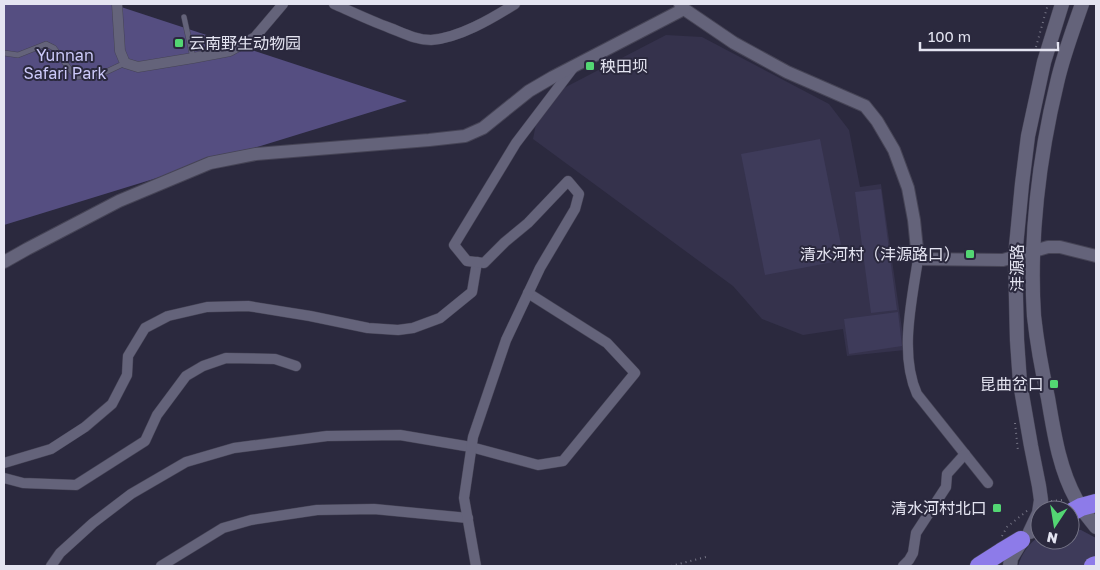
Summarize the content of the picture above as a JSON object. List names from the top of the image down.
{
  "streets": {
    "main road": ["沣源路"]
  },
  "parks": ["Yunnan Safari Park"],
  "places": {
    "transit": [
      "云南野生动物园",
      "秧田坝",
      "清水河村（沣源路口）",
      "昆曲岔口",
      "清水河村北口"
    ]
  },
  "scale_bar": "100 m",
  "north": "bottom"
}
